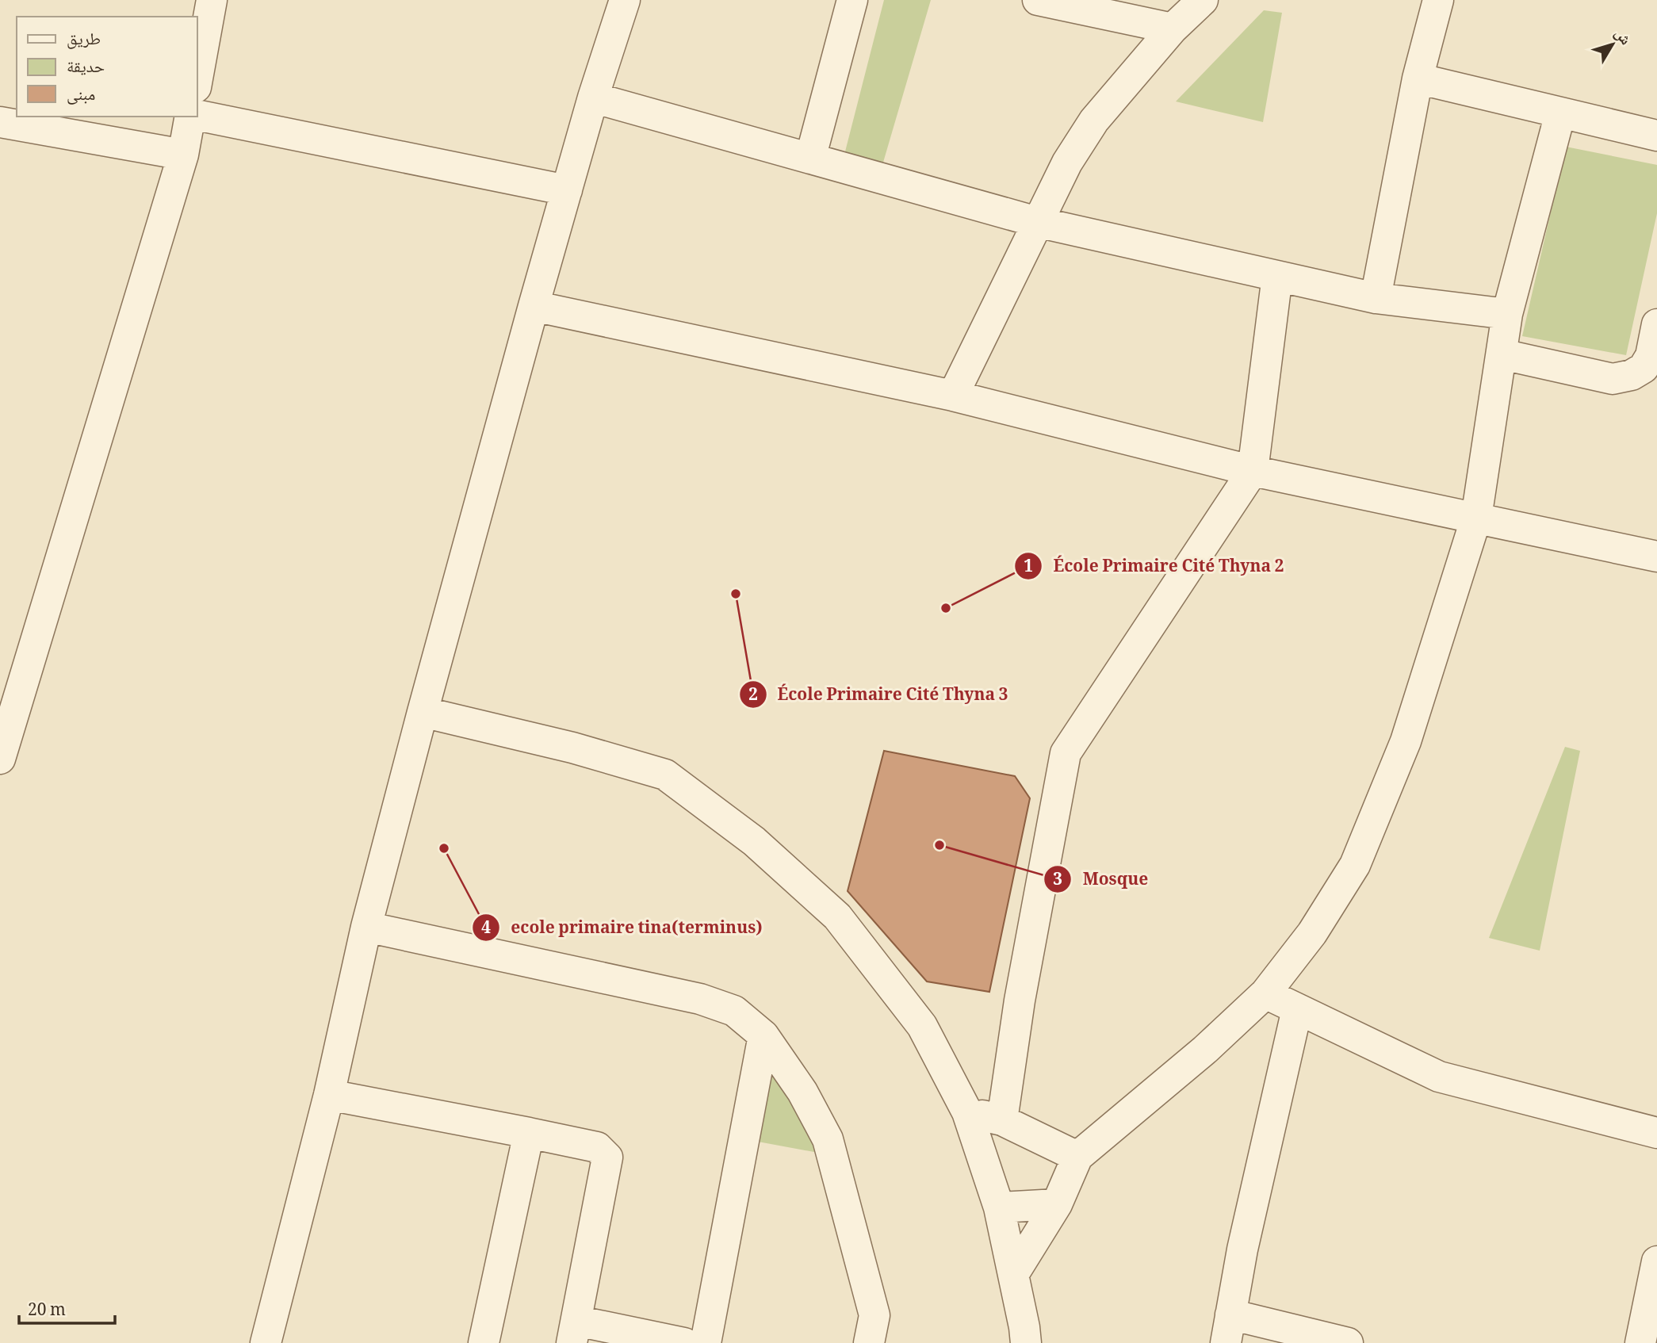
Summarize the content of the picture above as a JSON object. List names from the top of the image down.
{
  "places": [
    "École Primaire Cité Thyna 3",
    "École Primaire Cité Thyna 2",
    "Mosque",
    "ecole primaire tina(terminus)"
  ],
  "legend": ["طريق", "حديقة", "مبنى"],
  "scale_bar": "20 m",
  "north": "top right"
}
